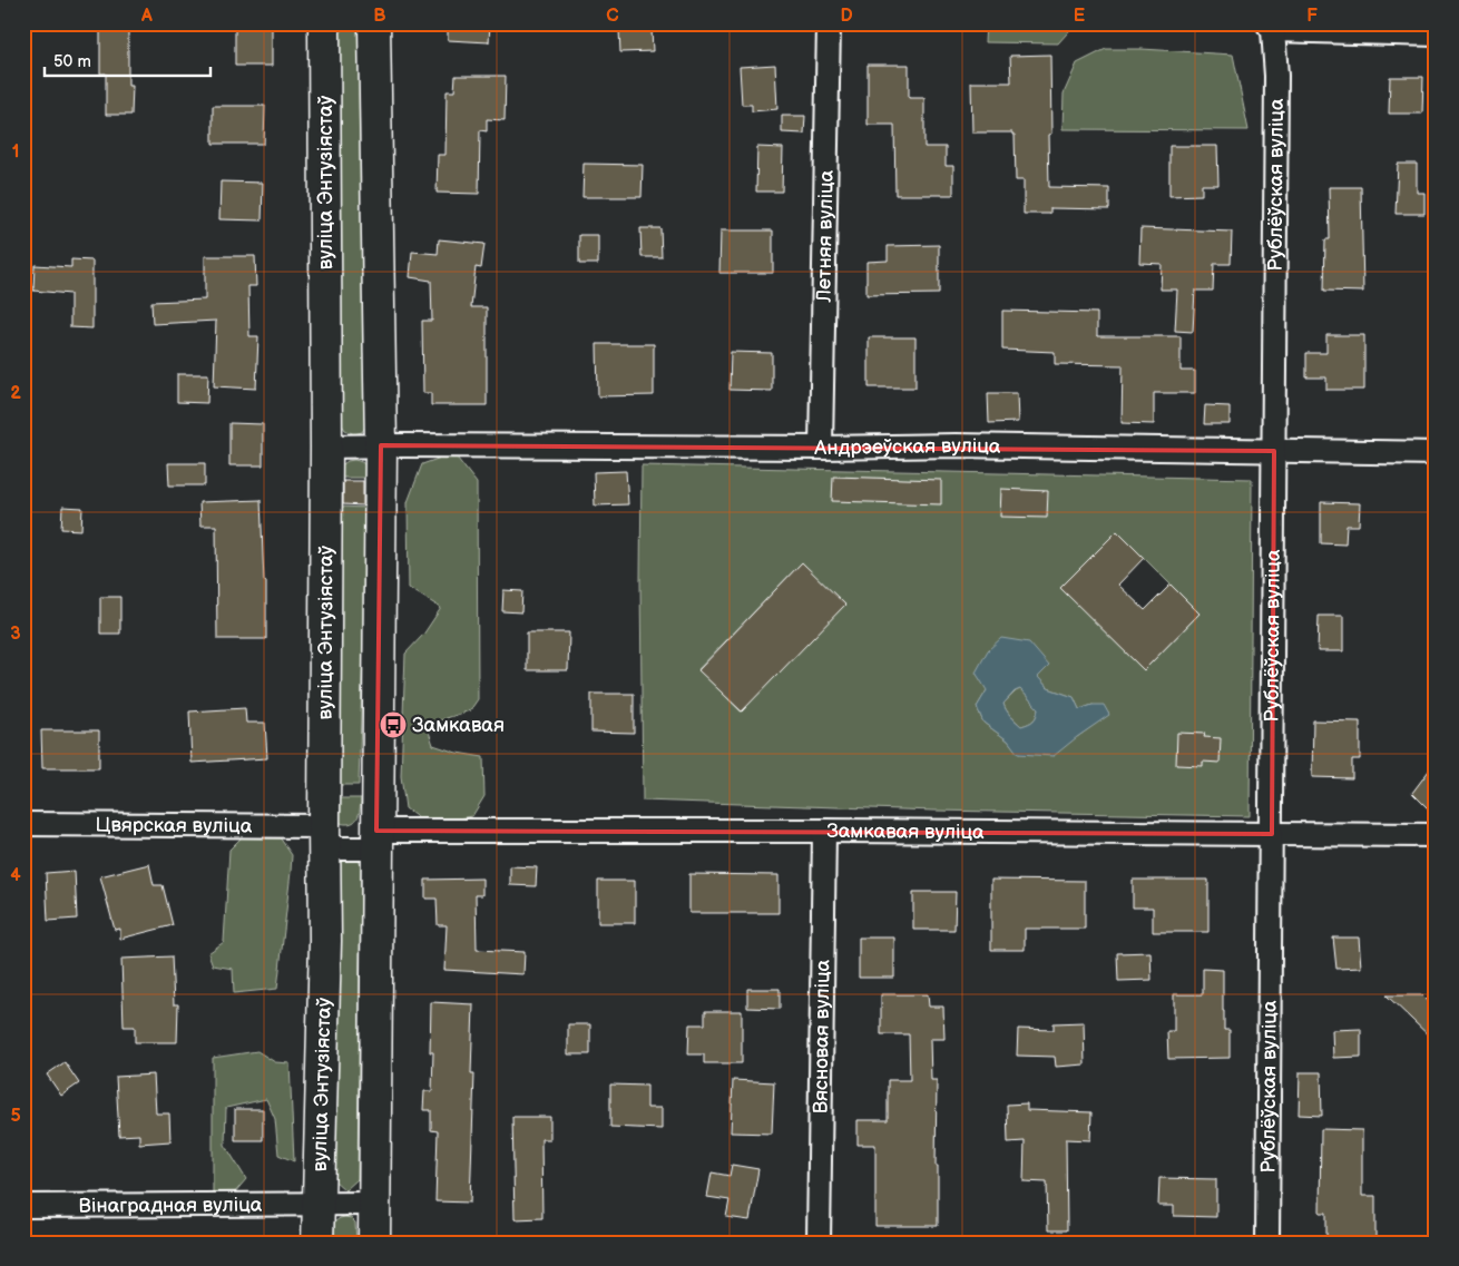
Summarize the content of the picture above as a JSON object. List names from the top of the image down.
{
  "streets": {
    "street": [
      "вуліца Энтузіястаў",
      "Рублёўская вуліца",
      "Летняя вуліца",
      "Андрэеўская вуліца",
      "Цвярская вуліца",
      "Замкавая вуліца",
      "Вясновая вуліца",
      "Вінаградная вуліца"
    ]
  },
  "crossings": [
    ["вуліца Энтузіястаў", "Андрэеўская вуліца"],
    ["вуліца Энтузіястаў", "Цвярская вуліца"],
    ["вуліца Энтузіястаў", "Вінаградная вуліца"],
    ["Рублёўская вуліца", "Андрэеўская вуліца"],
    ["Рублёўская вуліца", "Замкавая вуліца"],
    ["Летняя вуліца", "Андрэеўская вуліца"],
    ["Цвярская вуліца", "Замкавая вуліца"],
    ["Замкавая вуліца", "Вясновая вуліца"]
  ],
  "places": {
    "bus stop": ["Замкавая"]
  },
  "scale_bar": "50 m",
  "grid": {
    "columns": [
      "A",
      "B",
      "C",
      "D",
      "E",
      "F"
    ],
    "rows": [
      "1",
      "2",
      "3",
      "4",
      "5"
    ]
  }
}
